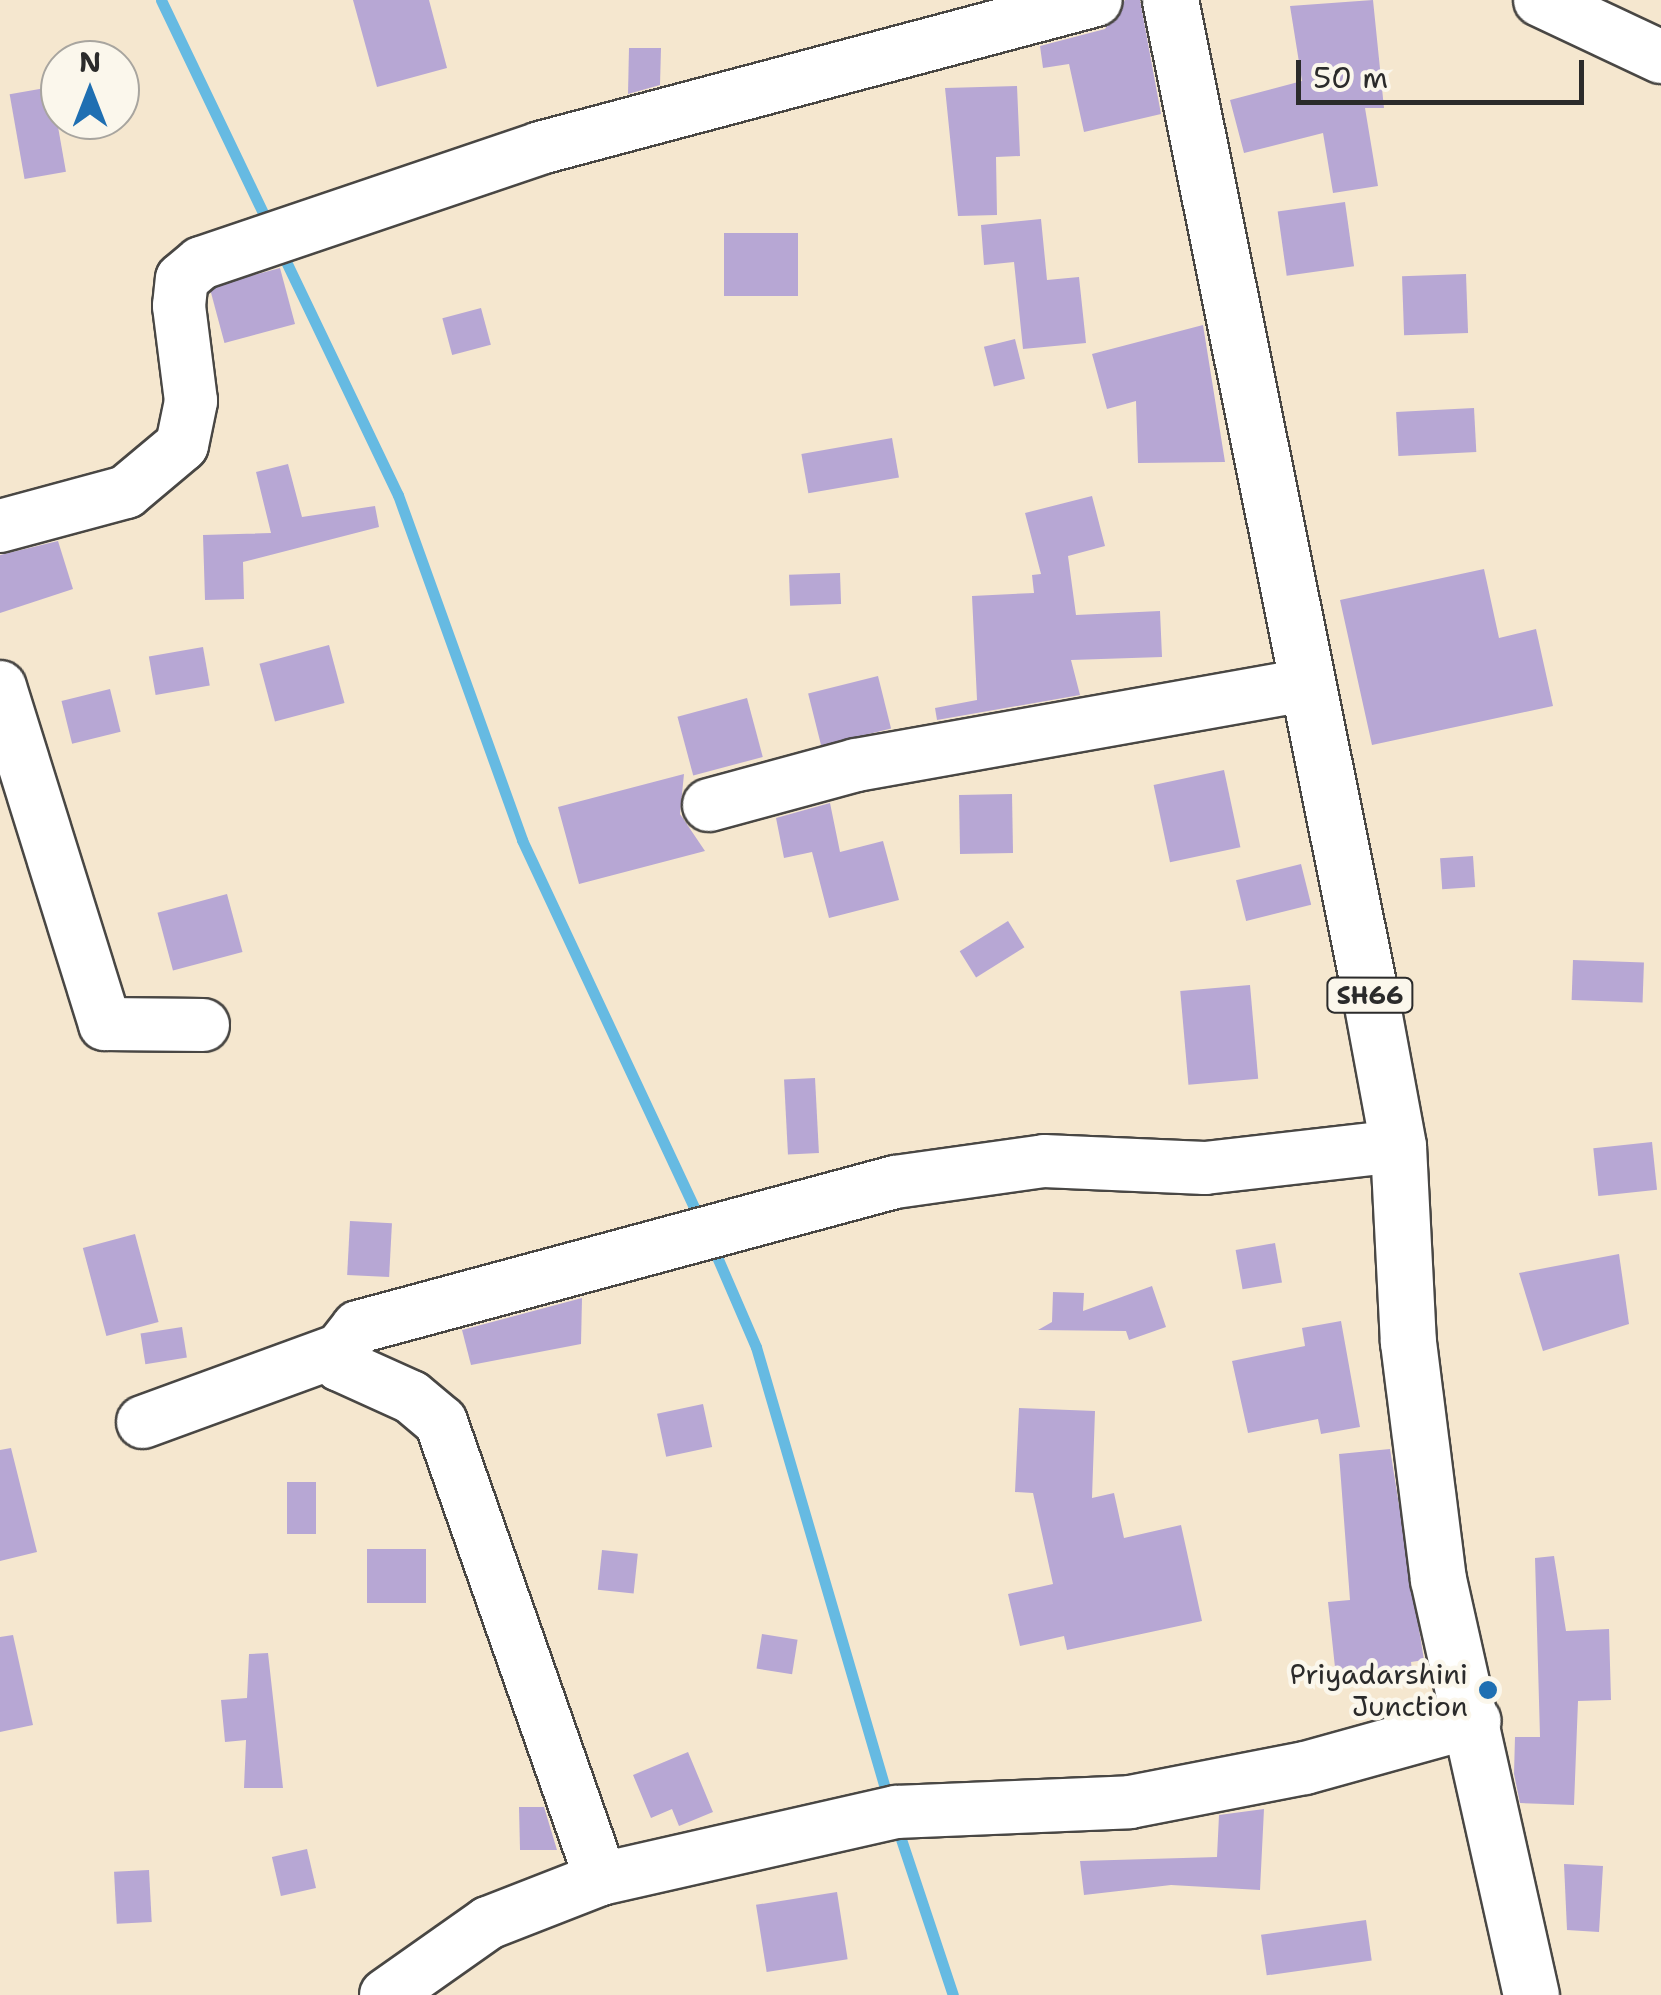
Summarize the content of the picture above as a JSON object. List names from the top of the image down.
{
  "streets": {
    "main road": ["SH66"]
  },
  "places": ["Priyadarshini Junction"],
  "scale_bar": "50 m",
  "north": "top"
}
